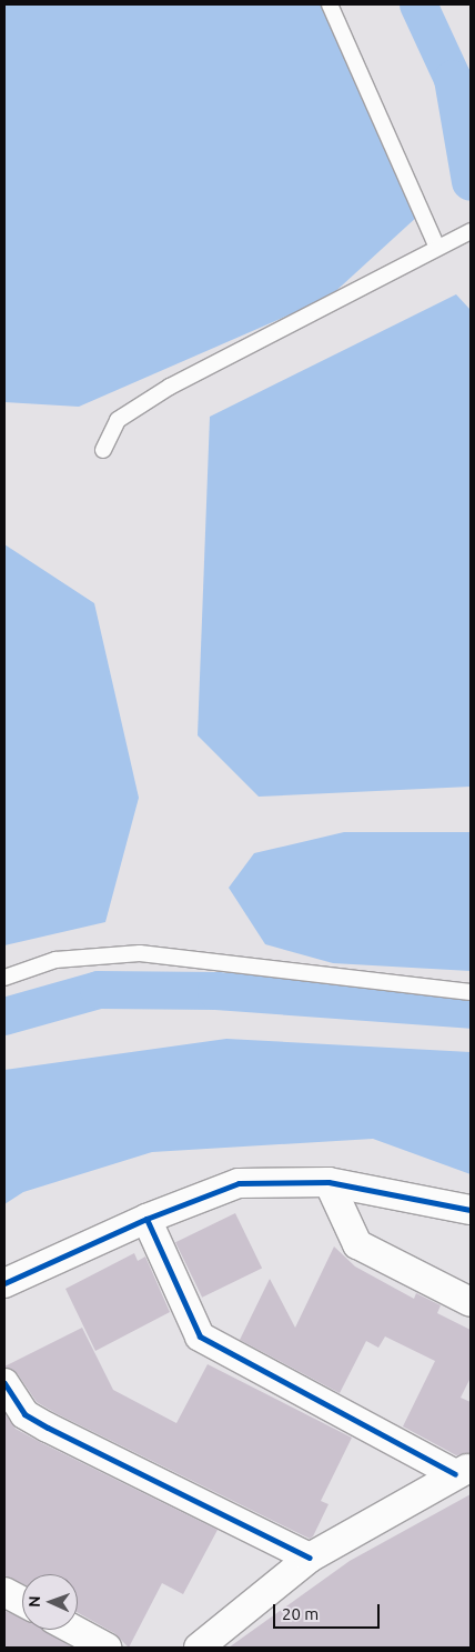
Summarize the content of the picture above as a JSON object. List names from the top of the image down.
{
  "scale_bar": "20 m",
  "north": "left"
}
